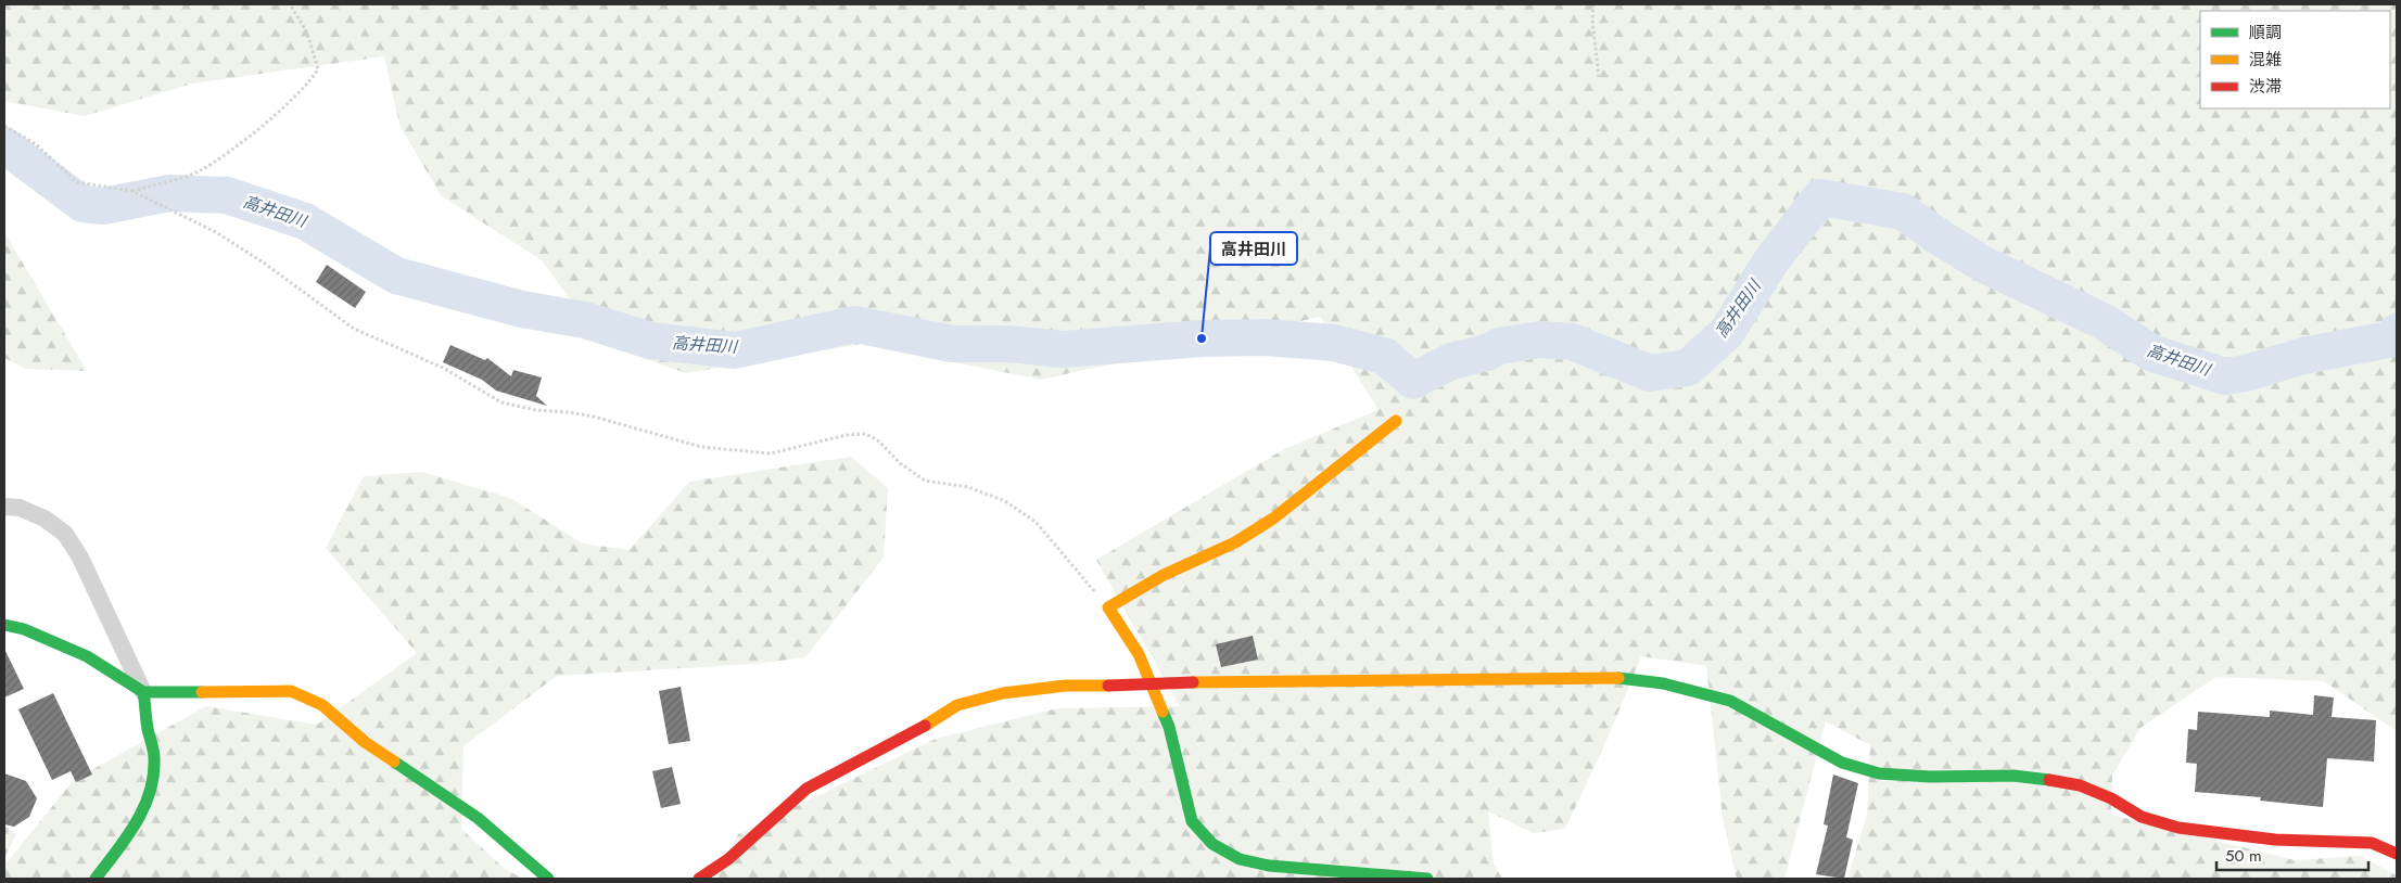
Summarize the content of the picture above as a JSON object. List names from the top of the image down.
{
  "water": ["高井田川"],
  "places": ["高井田川"],
  "legend": ["順調", "混雑", "渋滞"],
  "scale_bar": "50 m"
}
